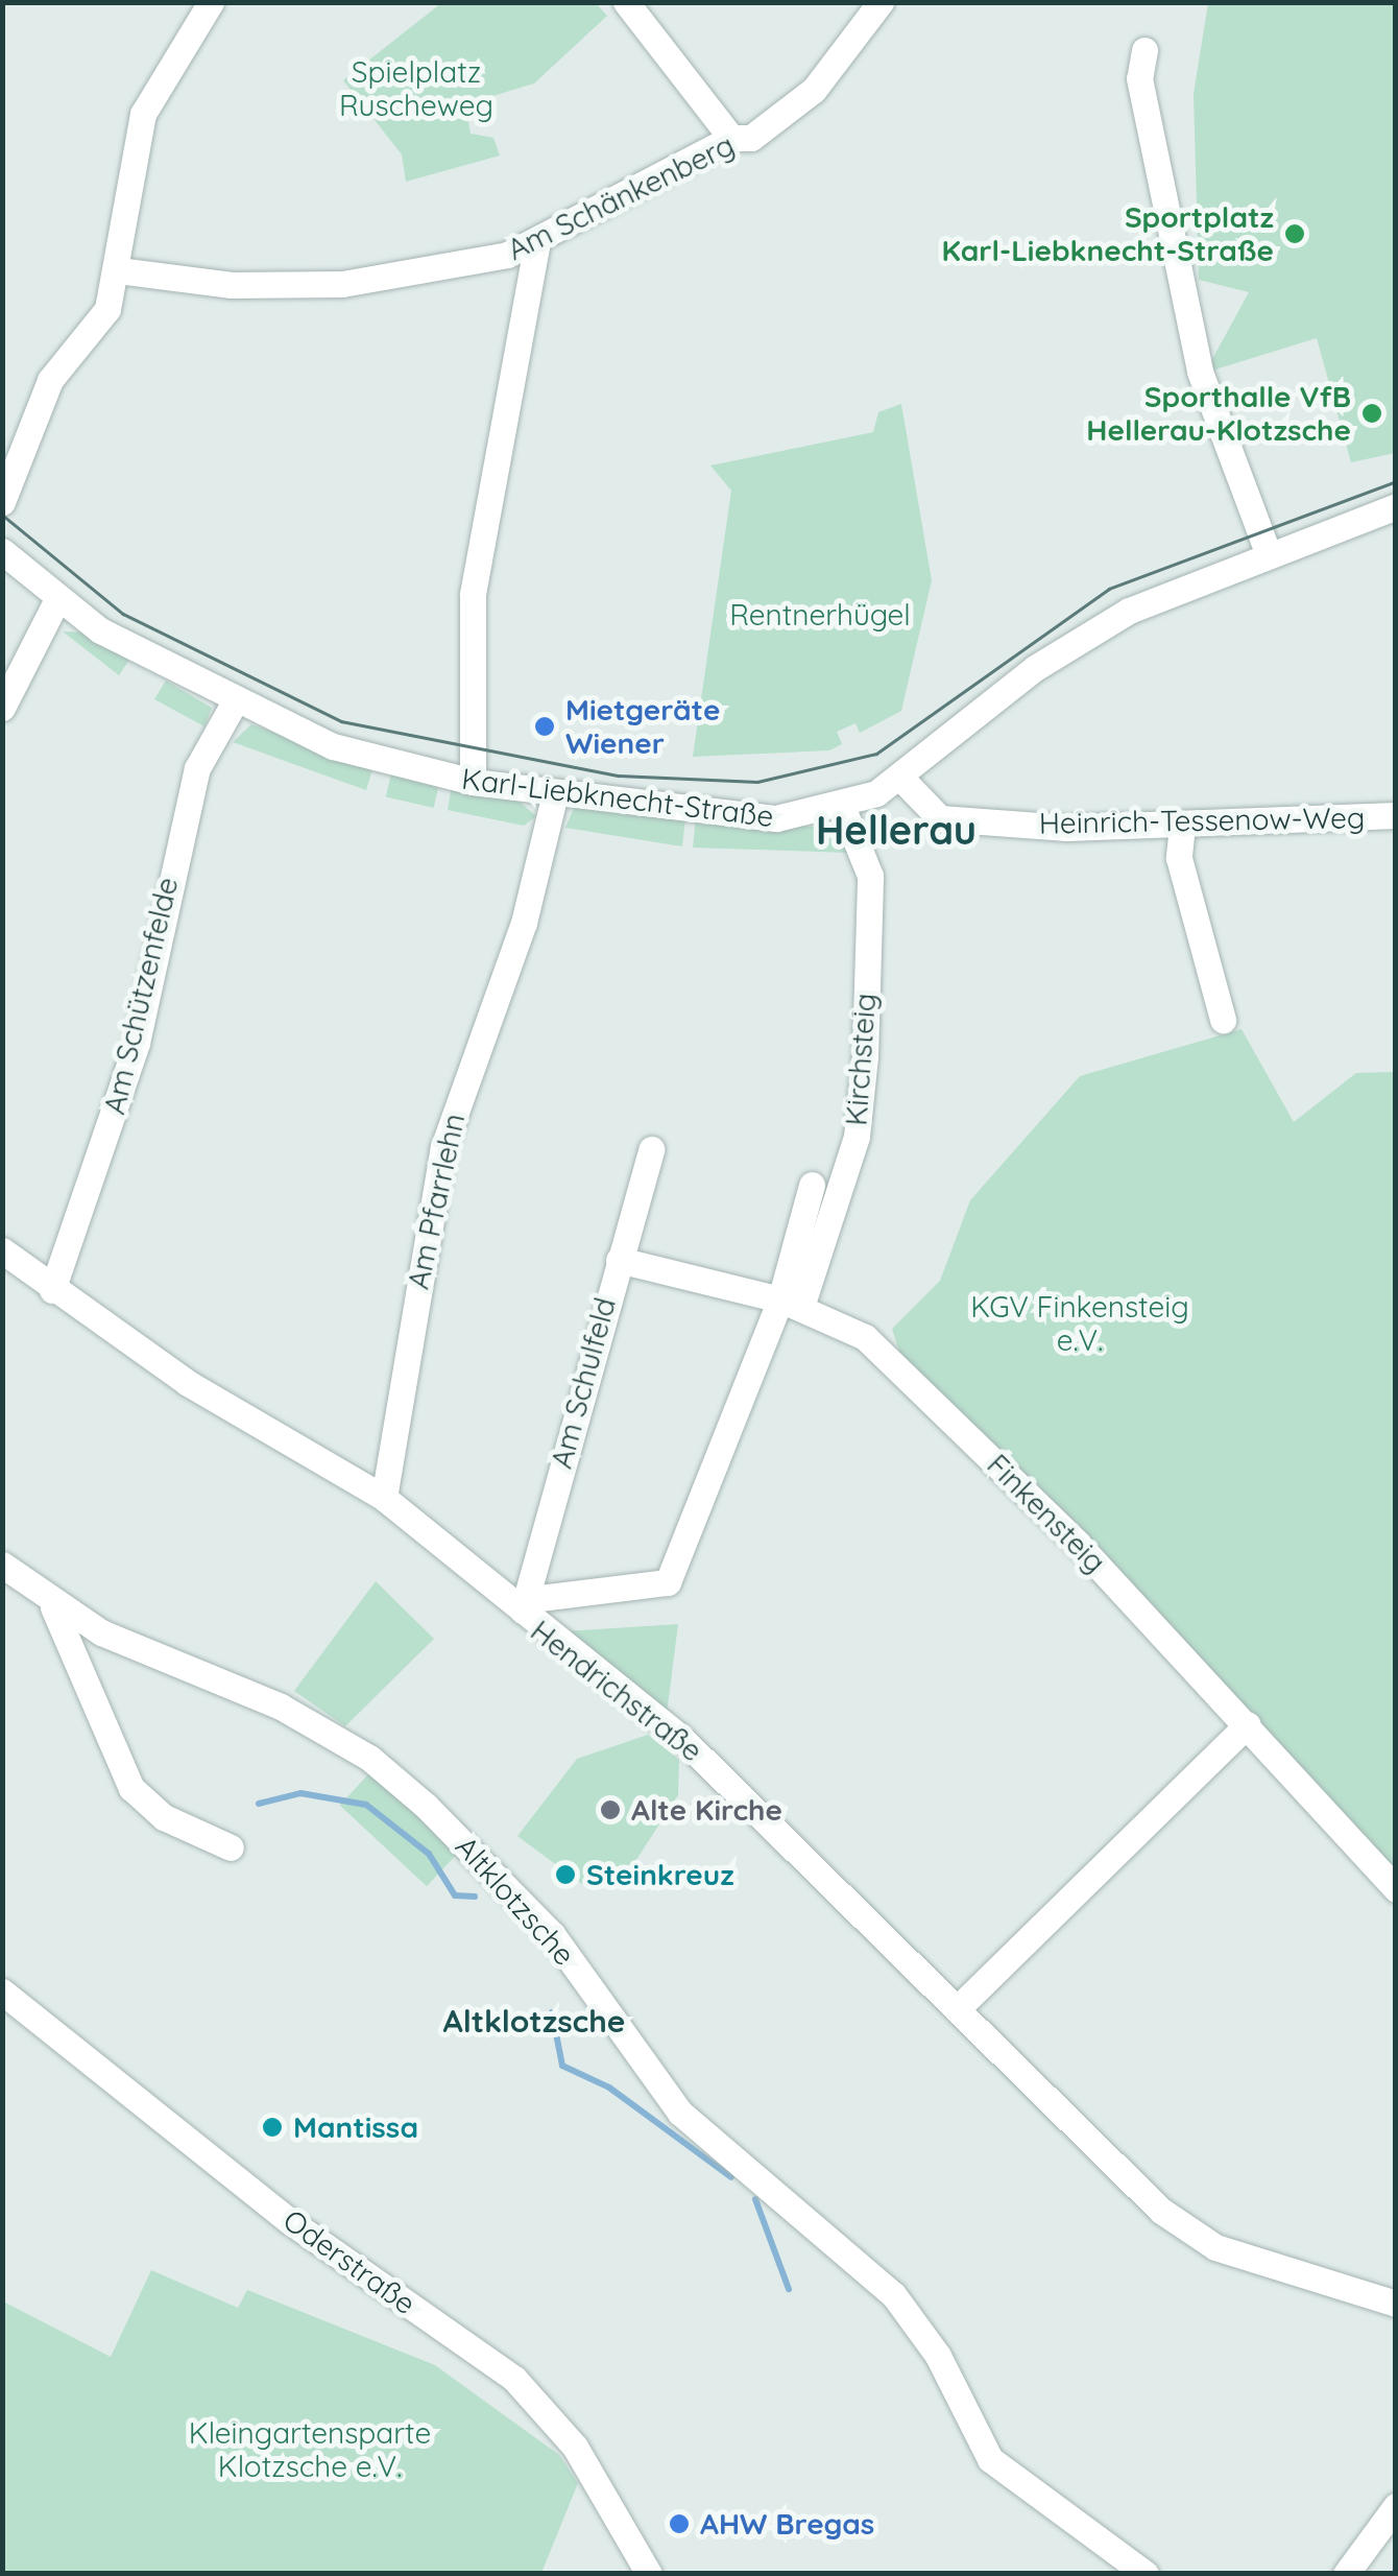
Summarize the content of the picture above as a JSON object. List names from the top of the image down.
{
  "streets": {
    "street": [
      "Am Schänkenberg",
      "Karl-Liebknecht-Straße",
      "Heinrich-Tessenow-Weg",
      "Am Schützenfelde",
      "Kirchsteig",
      "Am Pfarrlehn",
      "Am Schulfeld",
      "Finkensteig",
      "Hendrichstraße",
      "Altklotzsche",
      "Oderstraße"
    ]
  },
  "crossings": [
    ["Karl-Liebknecht-Straße", "Heinrich-Tessenow-Weg"],
    ["Karl-Liebknecht-Straße", "Am Schützenfelde"],
    ["Karl-Liebknecht-Straße", "Kirchsteig"],
    ["Karl-Liebknecht-Straße", "Am Pfarrlehn"],
    ["Am Schützenfelde", "Hendrichstraße"],
    ["Kirchsteig", "Am Schulfeld"],
    ["Kirchsteig", "Finkensteig"],
    ["Kirchsteig", "Hendrichstraße"],
    ["Am Pfarrlehn", "Hendrichstraße"],
    ["Am Schulfeld", "Finkensteig"],
    ["Am Schulfeld", "Hendrichstraße"]
  ],
  "districts": ["Hellerau", "Altklotzsche"],
  "parks": [
    "Spielplatz Ruscheweg",
    "Rentnerhügel",
    "KGV Finkensteig e.V.",
    "Kleingartensparte Klotzsche e.V."
  ],
  "places": [
    "Sportplatz Karl-Liebknecht-Straße",
    "Sporthalle VfB Hellerau-Klotzsche",
    "Mietgeräte Wiener",
    "Alte Kirche",
    "Steinkreuz",
    "Mantissa",
    "AHW Bregas"
  ]
}
